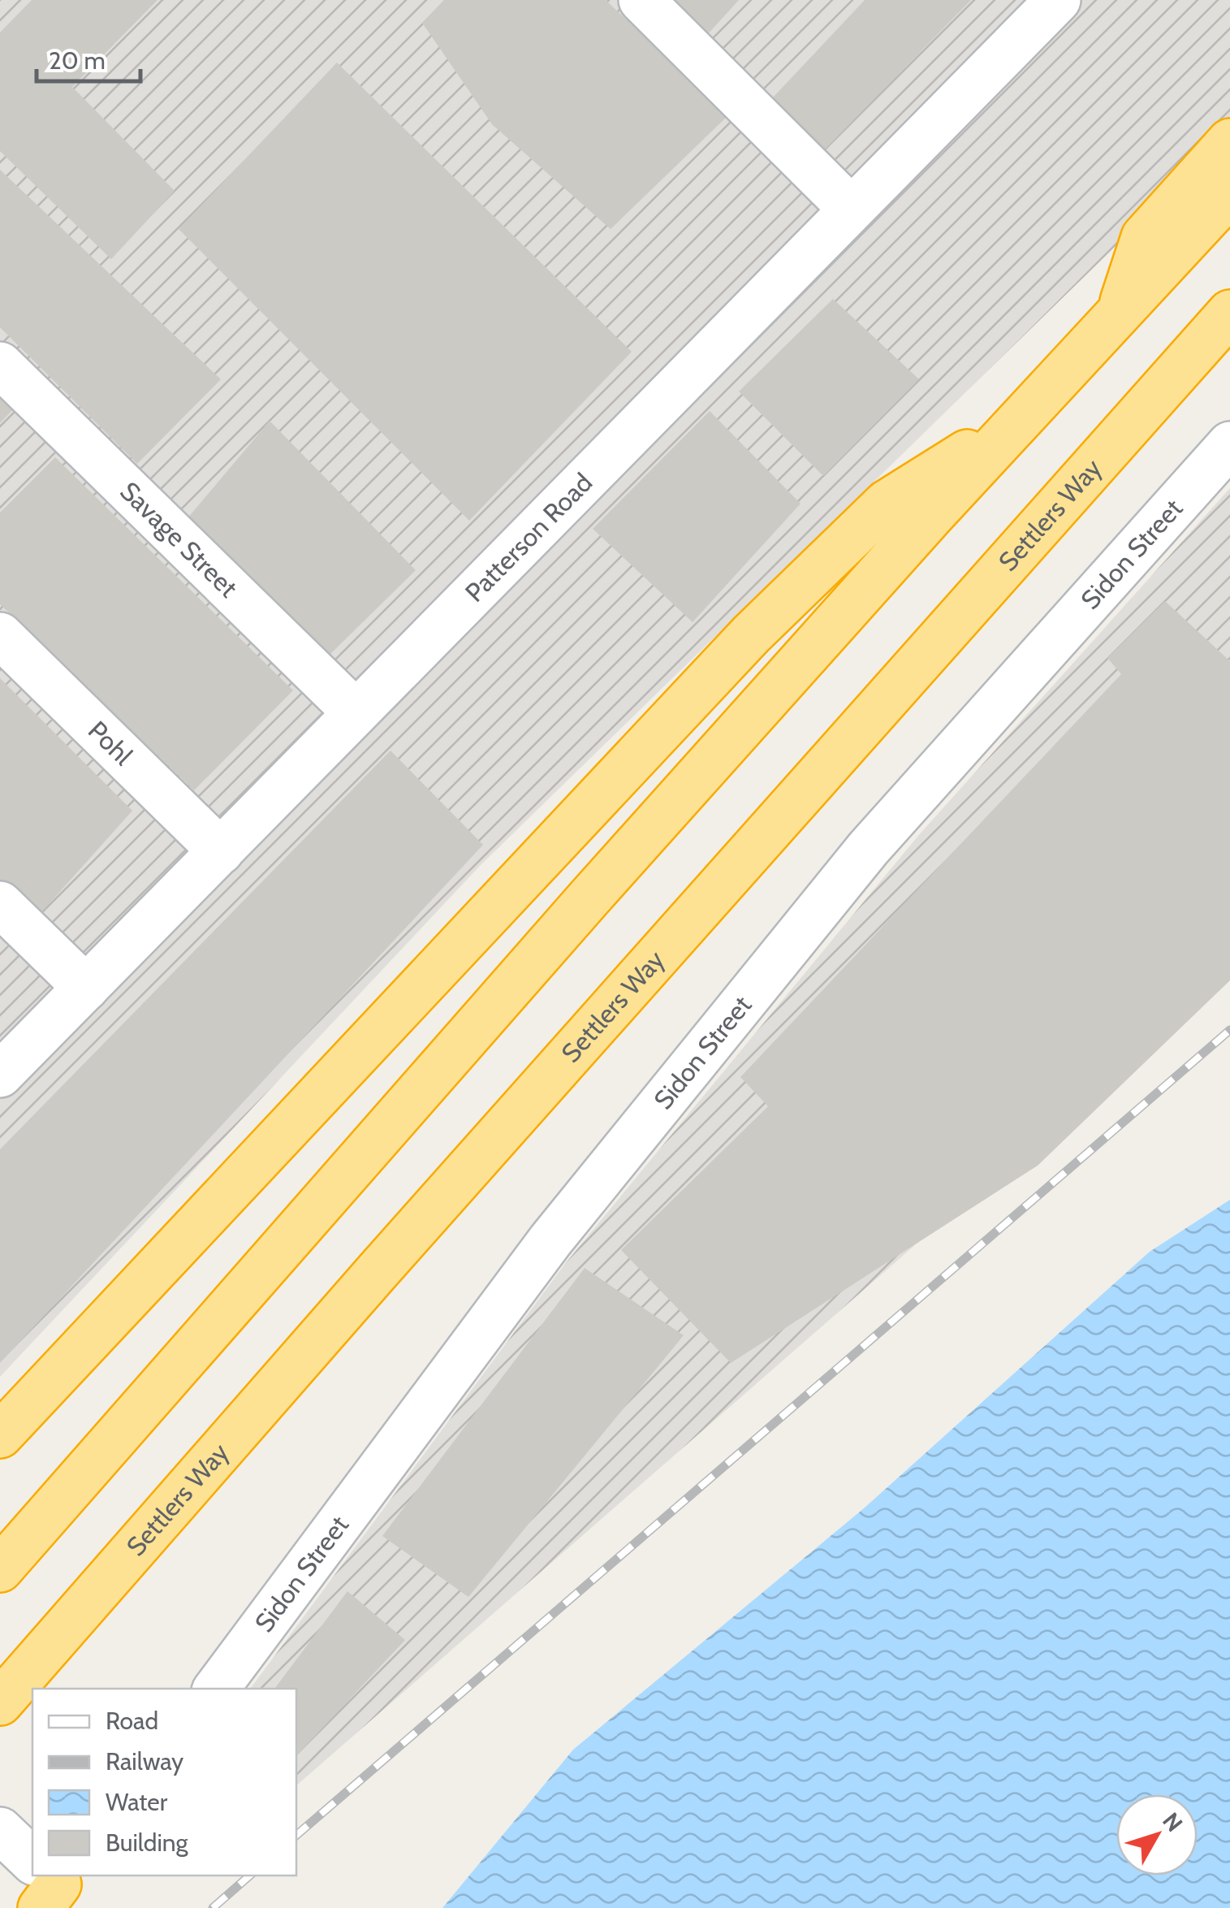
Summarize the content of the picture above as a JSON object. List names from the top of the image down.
{
  "streets": {
    "highway": ["Settlers Way"],
    "street": [
      "Patterson Road",
      "Savage Street",
      "Sidon Street",
      "Pohl"
    ]
  },
  "crossings": [
    ["Patterson Road", "Savage Street"],
    ["Patterson Road", "Pohl"]
  ],
  "legend": [
    "Road",
    "Railway",
    "Water",
    "Building"
  ],
  "scale_bar": "20 m",
  "north": "top right"
}
